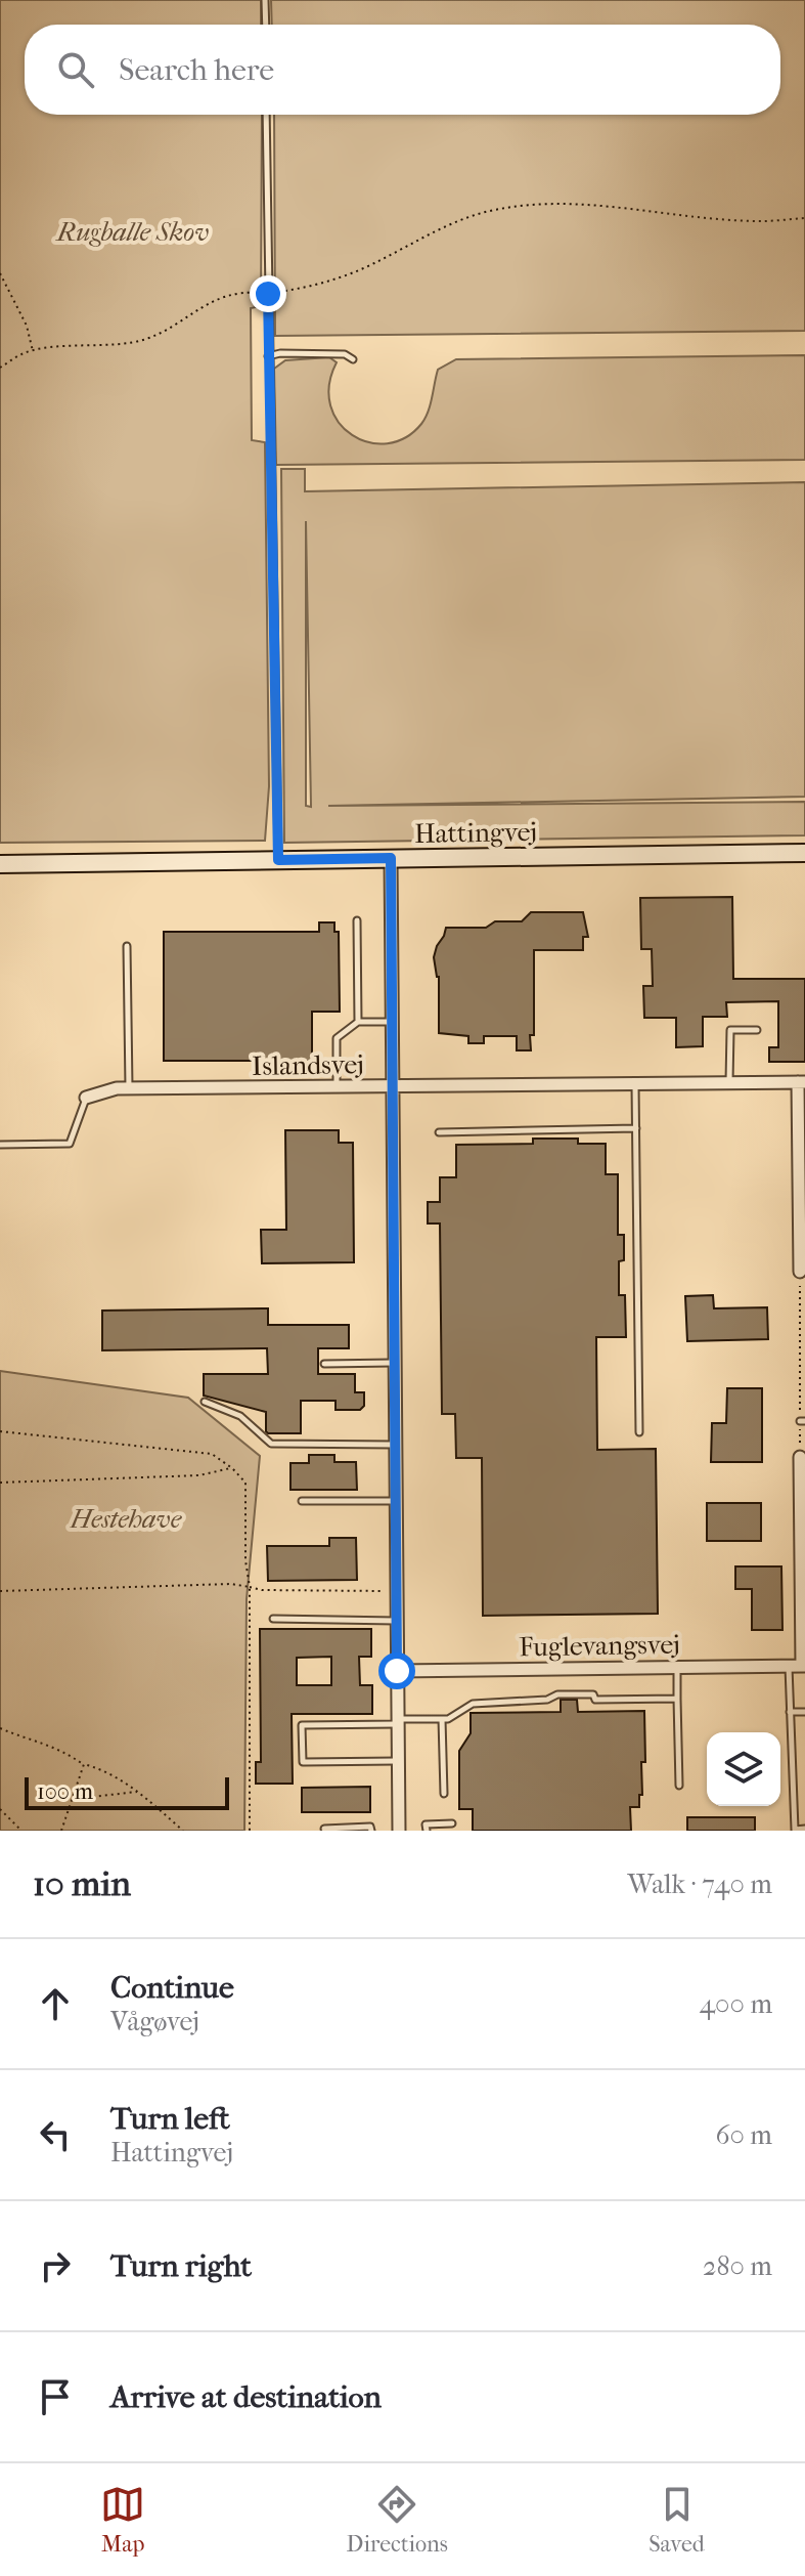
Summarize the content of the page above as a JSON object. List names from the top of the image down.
{
  "streets": {
    "street": ["Hattingvej", "Islandsvej", "Fuglevangsvej"]
  },
  "parks": ["Rugballe Skov", "Hestehave"],
  "scale_bar": "100 m",
  "page": {
    "search": "Search here",
    "scale": "100 m",
    "heading": ["10 min", "Walk · 740 m"],
    "list": [
      ["Continue", "Vågøvej", "400 m"],
      ["Turn left", "Hattingvej", "60 m"],
      ["Turn right", "280 m"],
      "Arrive at destination"
    ],
    "nav": ["Map", "Directions", "Saved"]
  }
}
